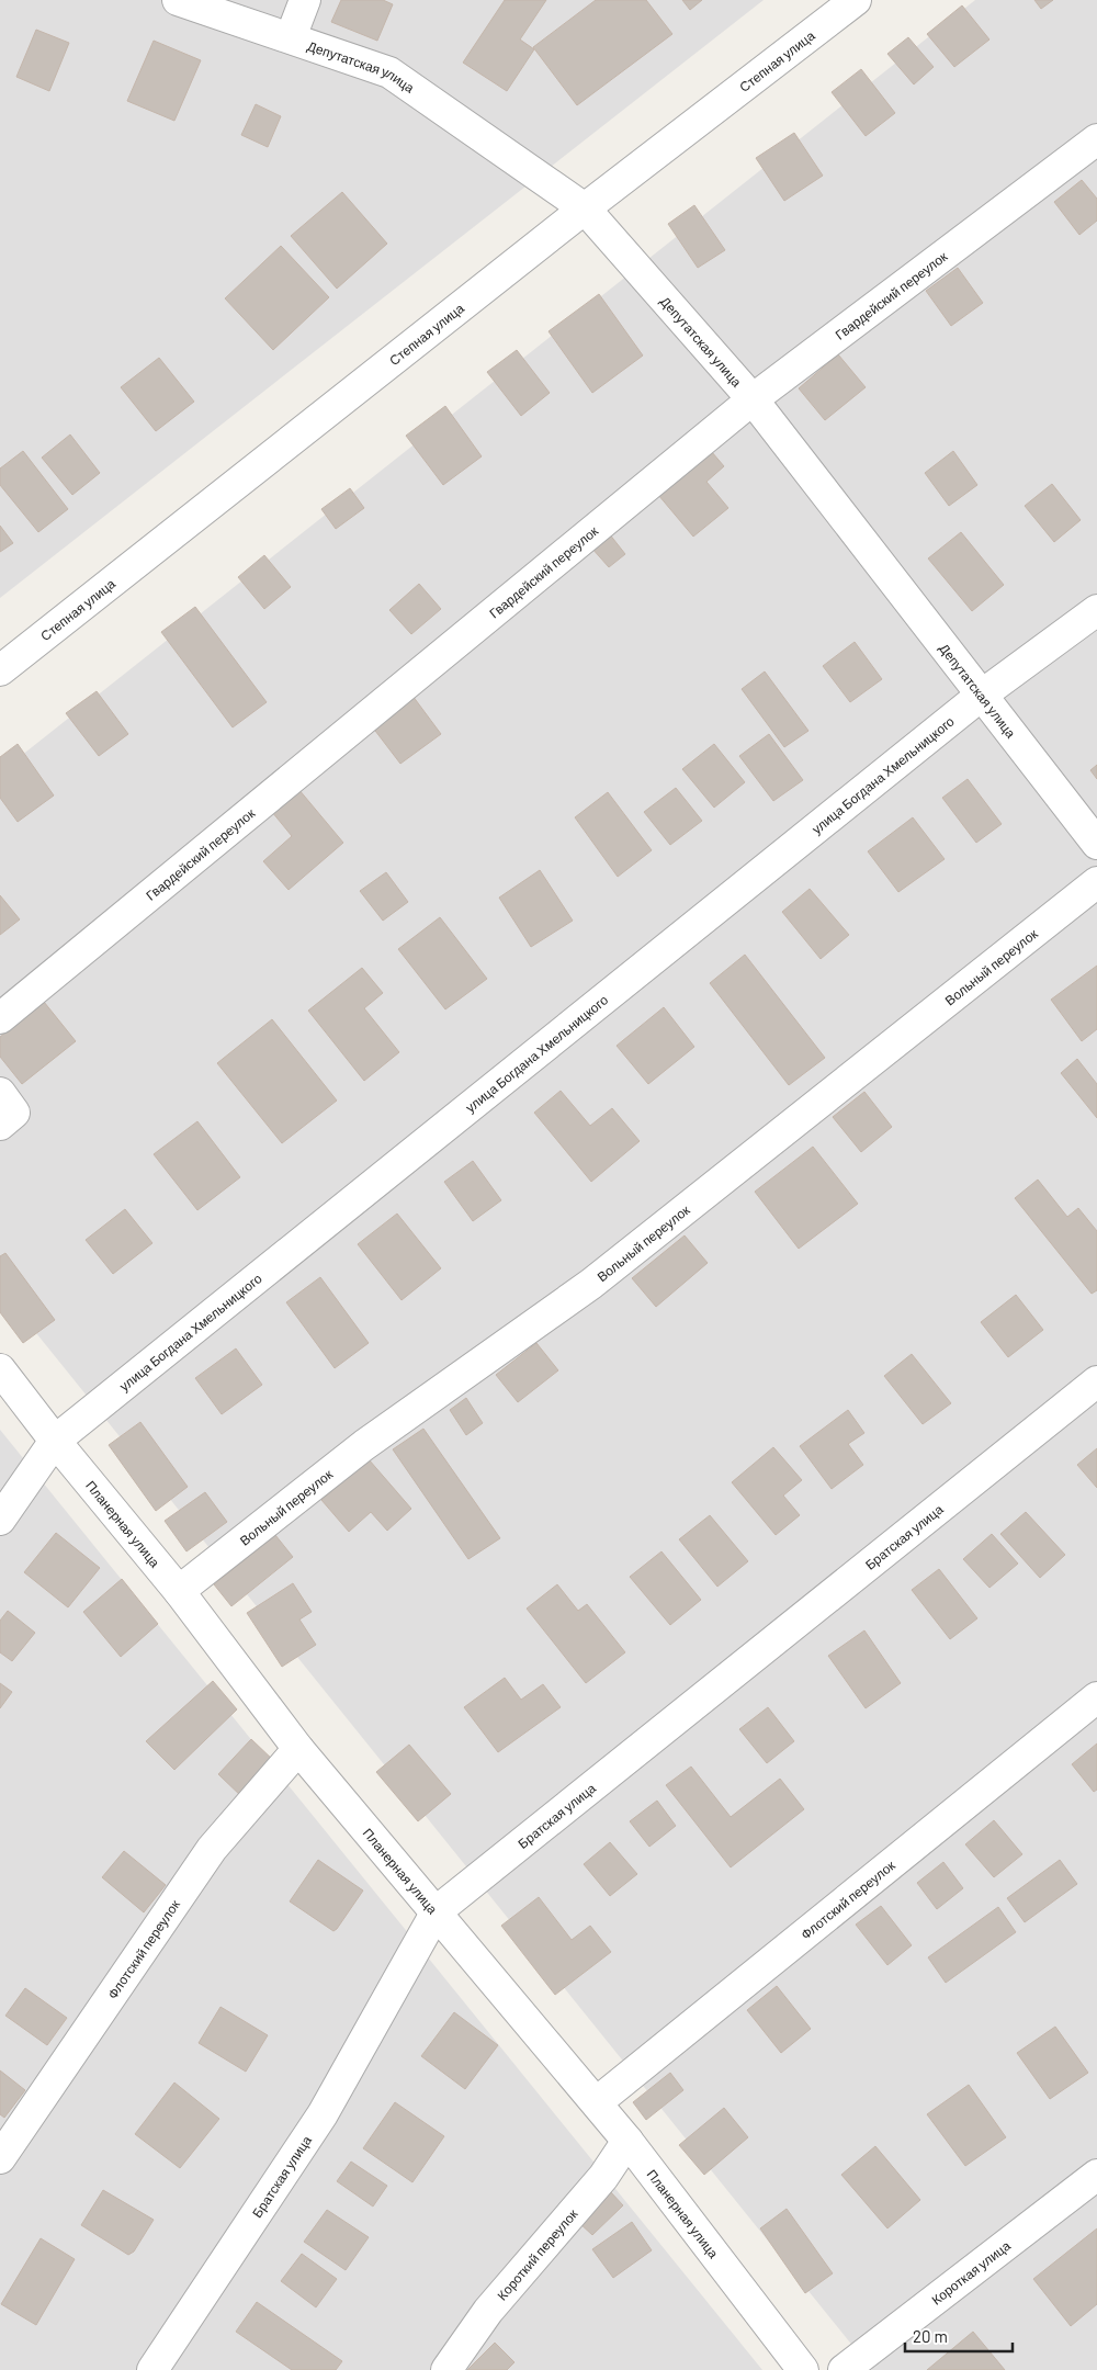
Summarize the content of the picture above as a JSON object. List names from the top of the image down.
{
  "streets": {
    "street": [
      "Степная улица",
      "Депутатская улица",
      "Гвардейский переулок",
      "улица Богдана Хмельницкого",
      "Вольный переулок",
      "Планерная улица",
      "Братская улица",
      "Флотский переулок",
      "Короткий переулок",
      "Короткая улица"
    ]
  },
  "crossings": [
    ["Степная улица", "Депутатская улица"],
    ["Депутатская улица", "Гвардейский переулок"],
    ["Депутатская улица", "улица Богдана Хмельницкого"],
    ["улица Богдана Хмельницкого", "Планерная улица"],
    ["Вольный переулок", "Планерная улица"],
    ["Планерная улица", "Братская улица"],
    ["Планерная улица", "Флотский переулок"],
    ["Планерная улица", "Короткий переулок"]
  ],
  "scale_bar": "20 m"
}
